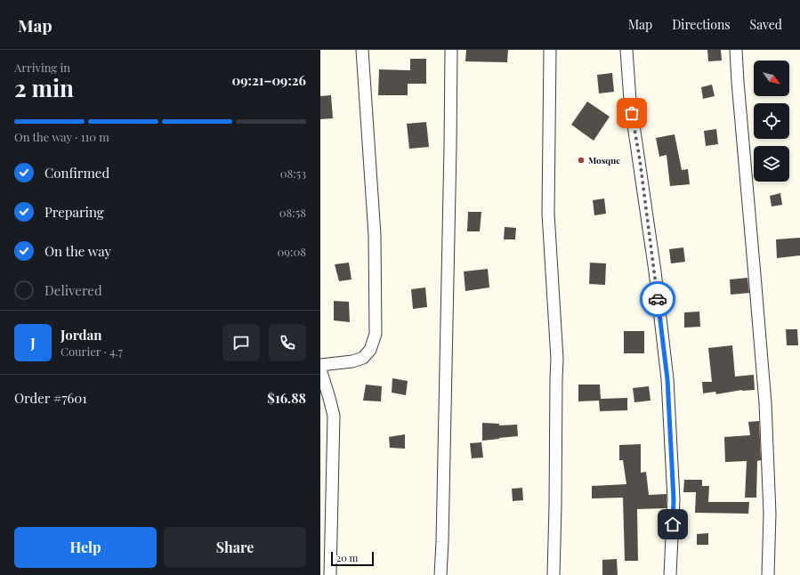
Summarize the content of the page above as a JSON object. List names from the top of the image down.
{
  "places": ["Mosque"],
  "scale_bar": "20 m",
  "north": "bottom right",
  "page": {
    "header": "Map",
    "nav": ["Map", "Directions", "Saved"],
    "heading": ["2 min", "Arriving in", "09:21–09:26"],
    "panel": [
      "Jordan",
      "Courier · 4.7",
      "Order #7601",
      "$16.88"
    ],
    "bar": "On the way · 110 m",
    "list": [
      ["Confirmed", "08:53"],
      ["Preparing", "08:58"],
      ["On the way", "09:08"],
      "Delivered"
    ],
    "round": "J",
    "buttons": ["Help", "Share"],
    "scale": "20 m"
  }
}
